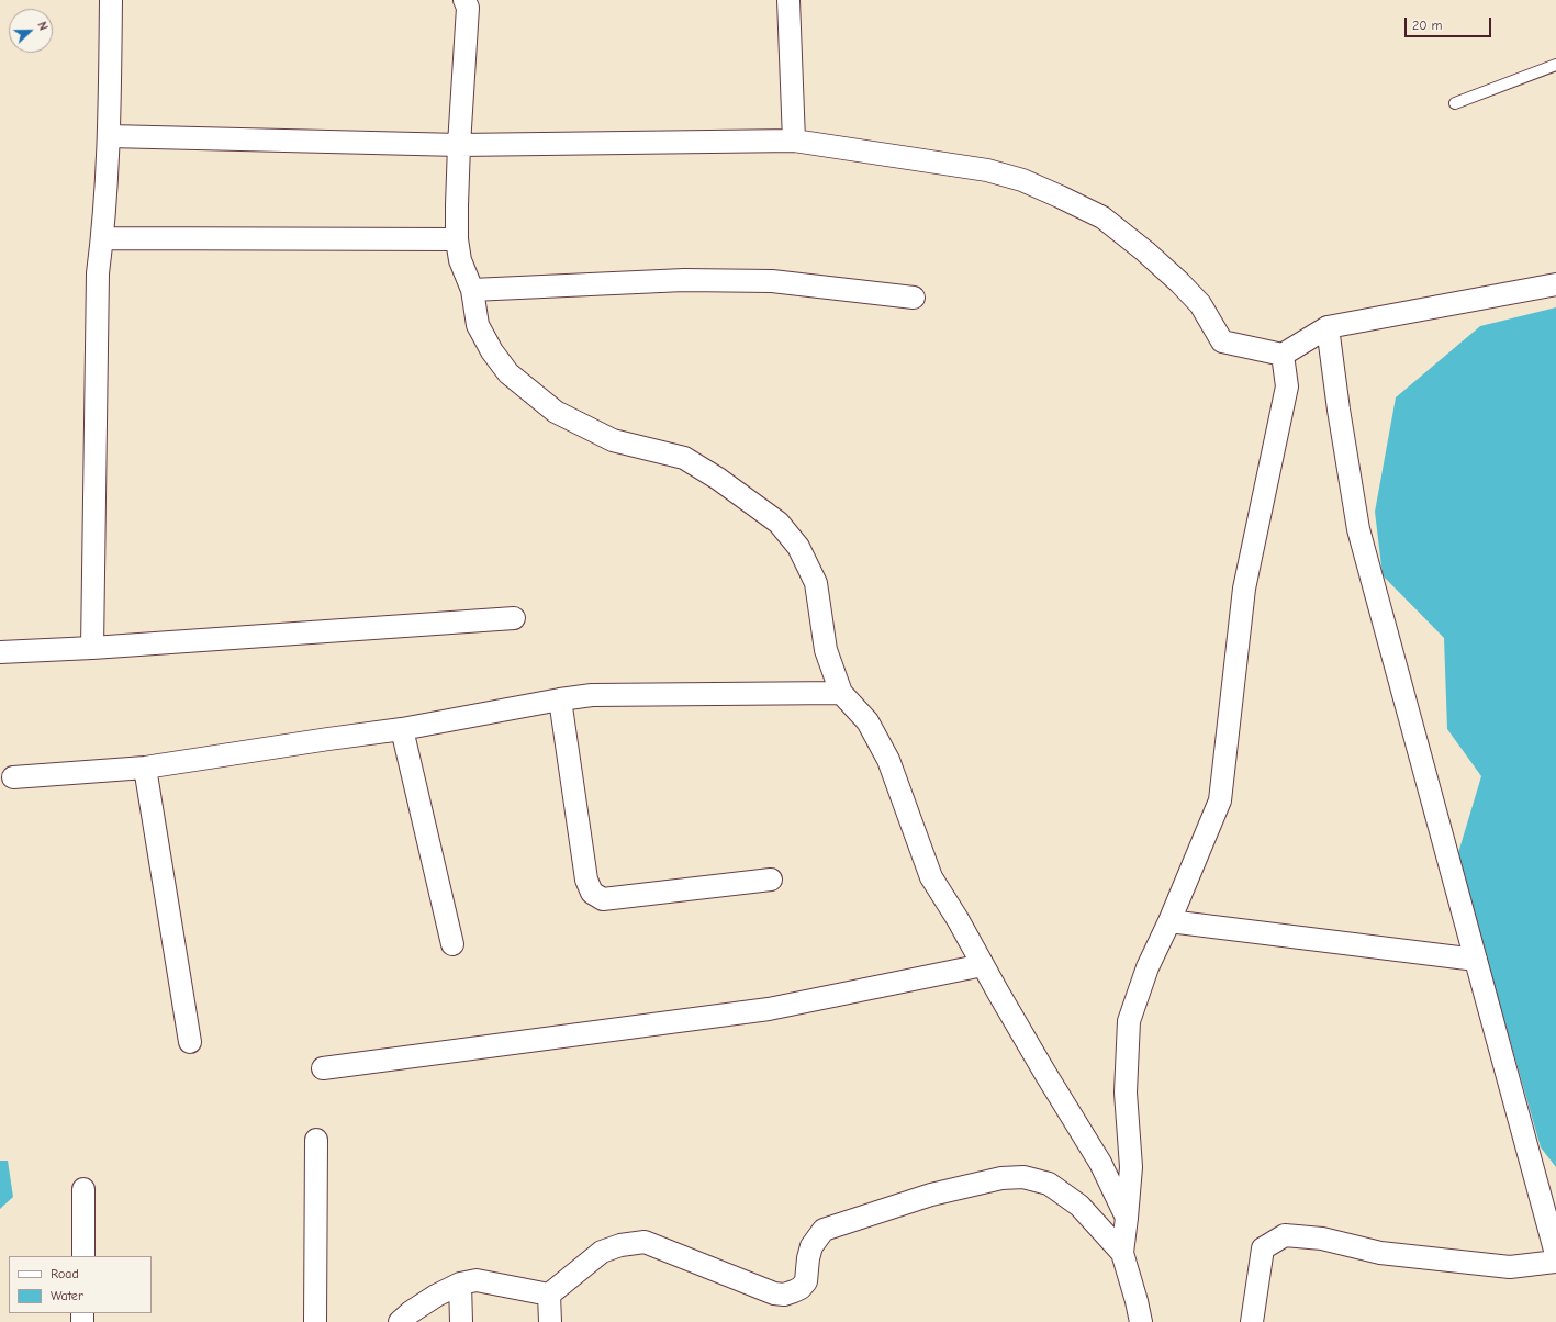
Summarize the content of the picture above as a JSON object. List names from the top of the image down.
{
  "legend": ["Road", "Water"],
  "scale_bar": "20 m",
  "north": "right"
}
